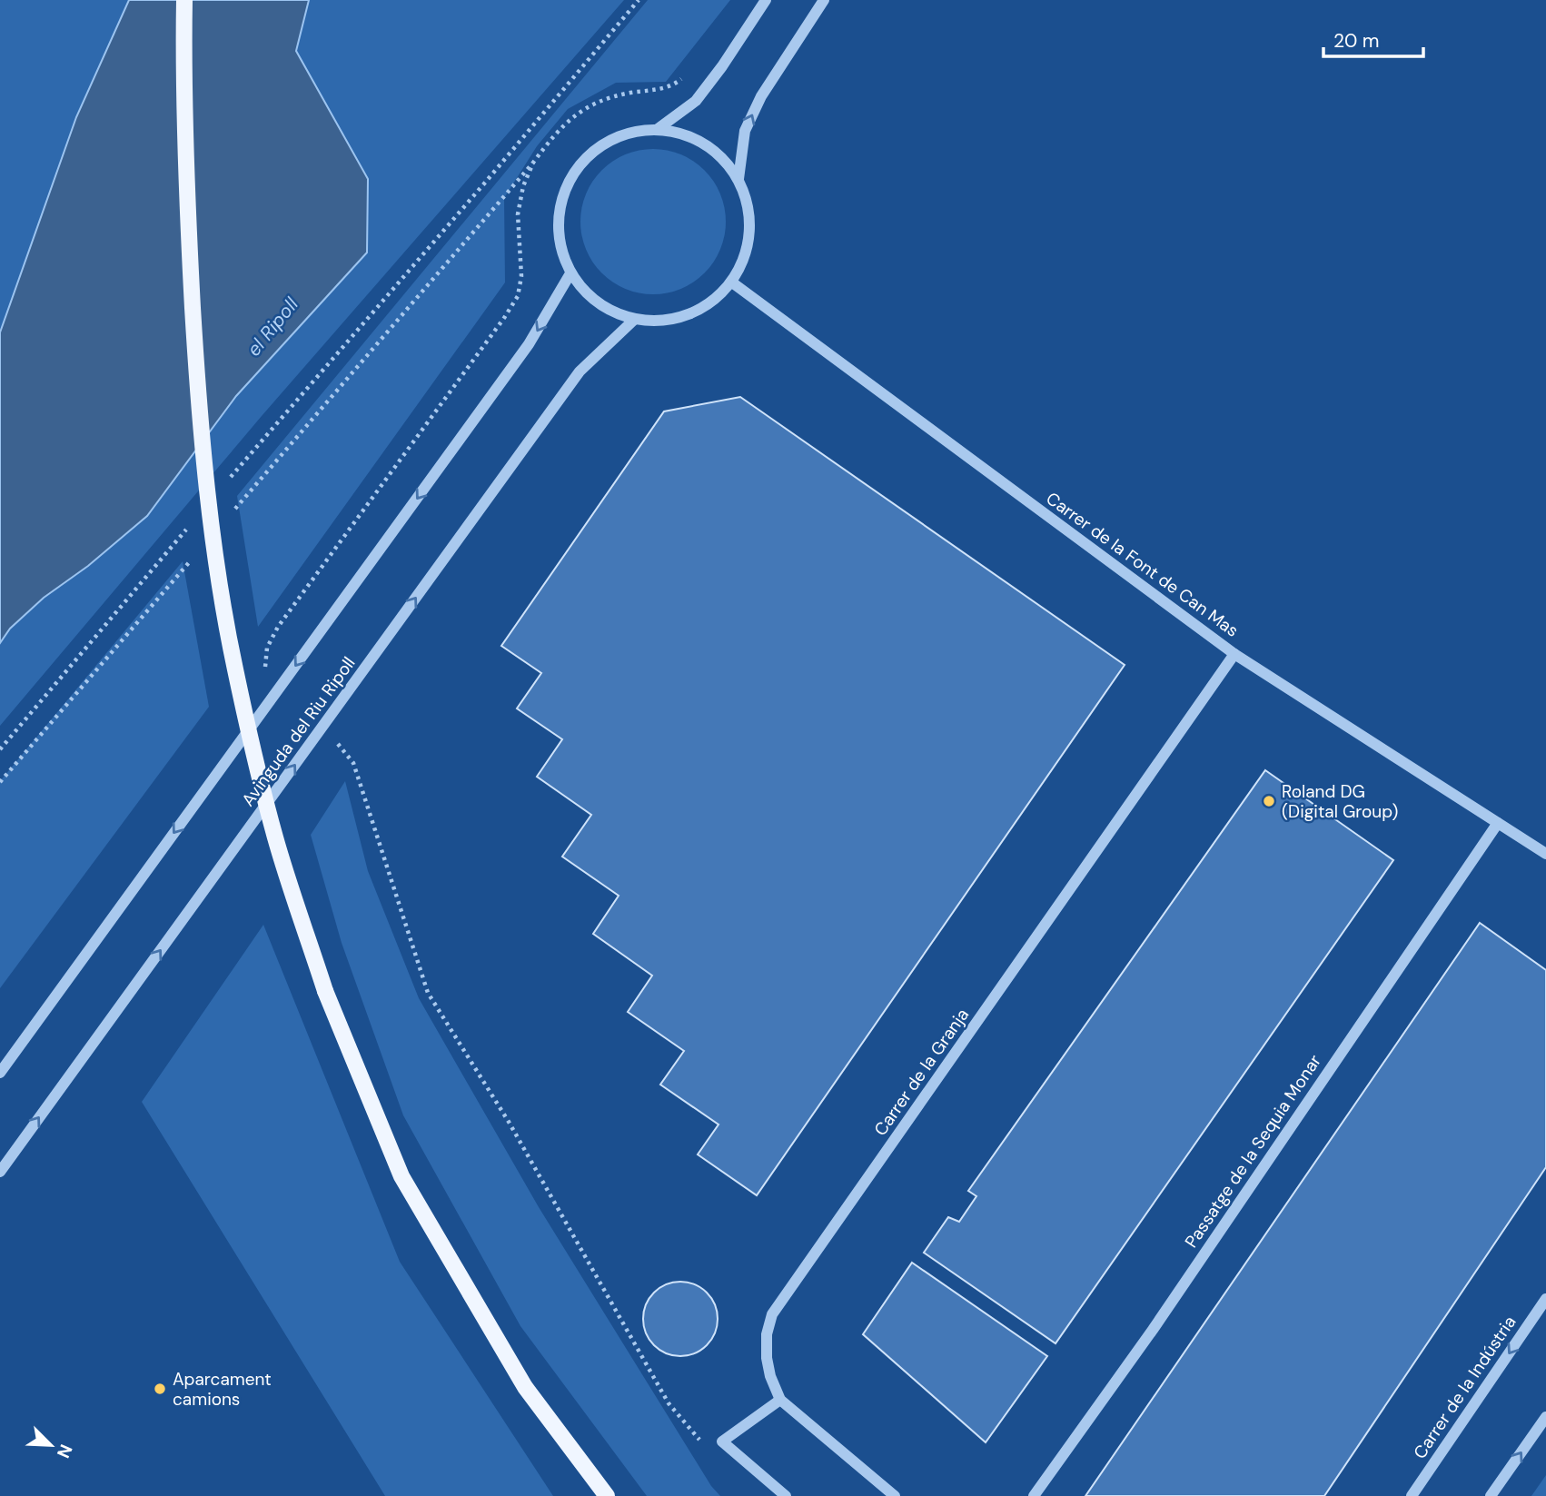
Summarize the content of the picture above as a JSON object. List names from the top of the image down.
{
  "streets": {
    "street": [
      "Carrer de la Font de Can Mas",
      "Avinguda del Riu Ripoll",
      "Carrer de la Granja",
      "Passatge de la Sequia Monar",
      "Carrer de la Indústria"
    ]
  },
  "crossings": [
    ["Carrer de la Font de Can Mas", "Avinguda del Riu Ripoll"],
    ["Carrer de la Font de Can Mas", "Carrer de la Granja"],
    ["Carrer de la Font de Can Mas", "Passatge de la Sequia Monar"]
  ],
  "water": ["el Ripoll"],
  "places": ["Roland DG (Digital Group)", "Aparcament camions"],
  "scale_bar": "20 m",
  "north": "bottom right"
}
